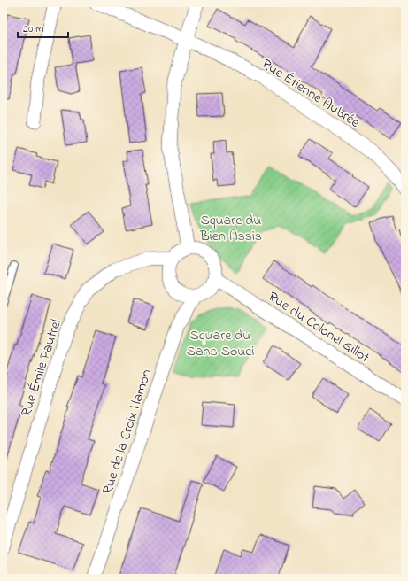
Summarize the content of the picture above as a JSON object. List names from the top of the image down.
{
  "streets": {
    "street": [
      "Rue Étienne Aubrée",
      "Rue du Colonel Gillot",
      "Rue Émile Pautrel",
      "Rue de la Croix Hamon"
    ]
  },
  "crossings": [
    ["Rue du Colonel Gillot", "Rue Émile Pautrel"],
    ["Rue du Colonel Gillot", "Rue de la Croix Hamon"],
    ["Rue Émile Pautrel", "Rue de la Croix Hamon"]
  ],
  "parks": ["Square du Bien Assis", "Square du Sans Souci"],
  "scale_bar": "20 m"
}
